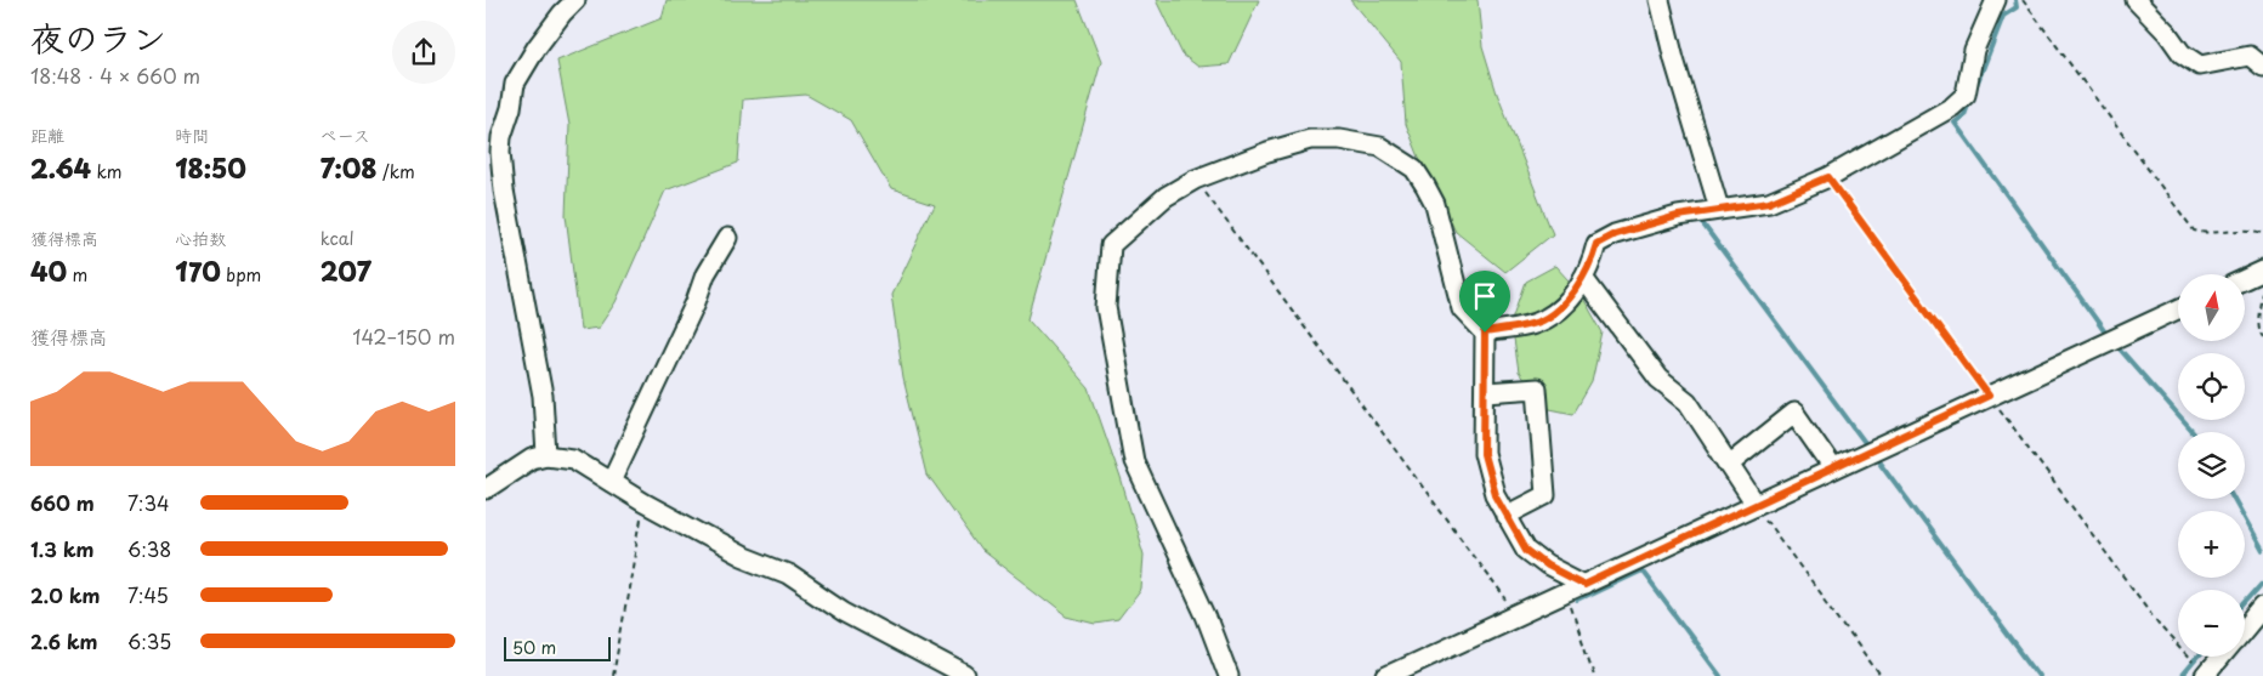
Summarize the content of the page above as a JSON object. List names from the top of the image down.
{
  "scale_bar": "50 m",
  "north": "top",
  "page": {
    "heading": ["夜のラン", "18:48 · 4 × 660 m"],
    "stats": [
      ["距離", "2.64 km"],
      ["時間", "18:50"],
      ["ペース", "7:08 /km"],
      ["獲得標高", "40 m"],
      ["心拍数", "170 bpm"],
      ["kcal", "207"]
    ],
    "map_buttons": ["+", "−"],
    "chart": ["獲得標高", "142–150 m"],
    "list": [
      {
        "name": "660 m",
        "note": "7:34"
      },
      {
        "name": "1.3 km",
        "note": "6:38"
      },
      {
        "name": "2.0 km",
        "note": "7:45"
      },
      {
        "name": "2.6 km",
        "note": "6:35"
      }
    ],
    "scale": "50 m"
  }
}
